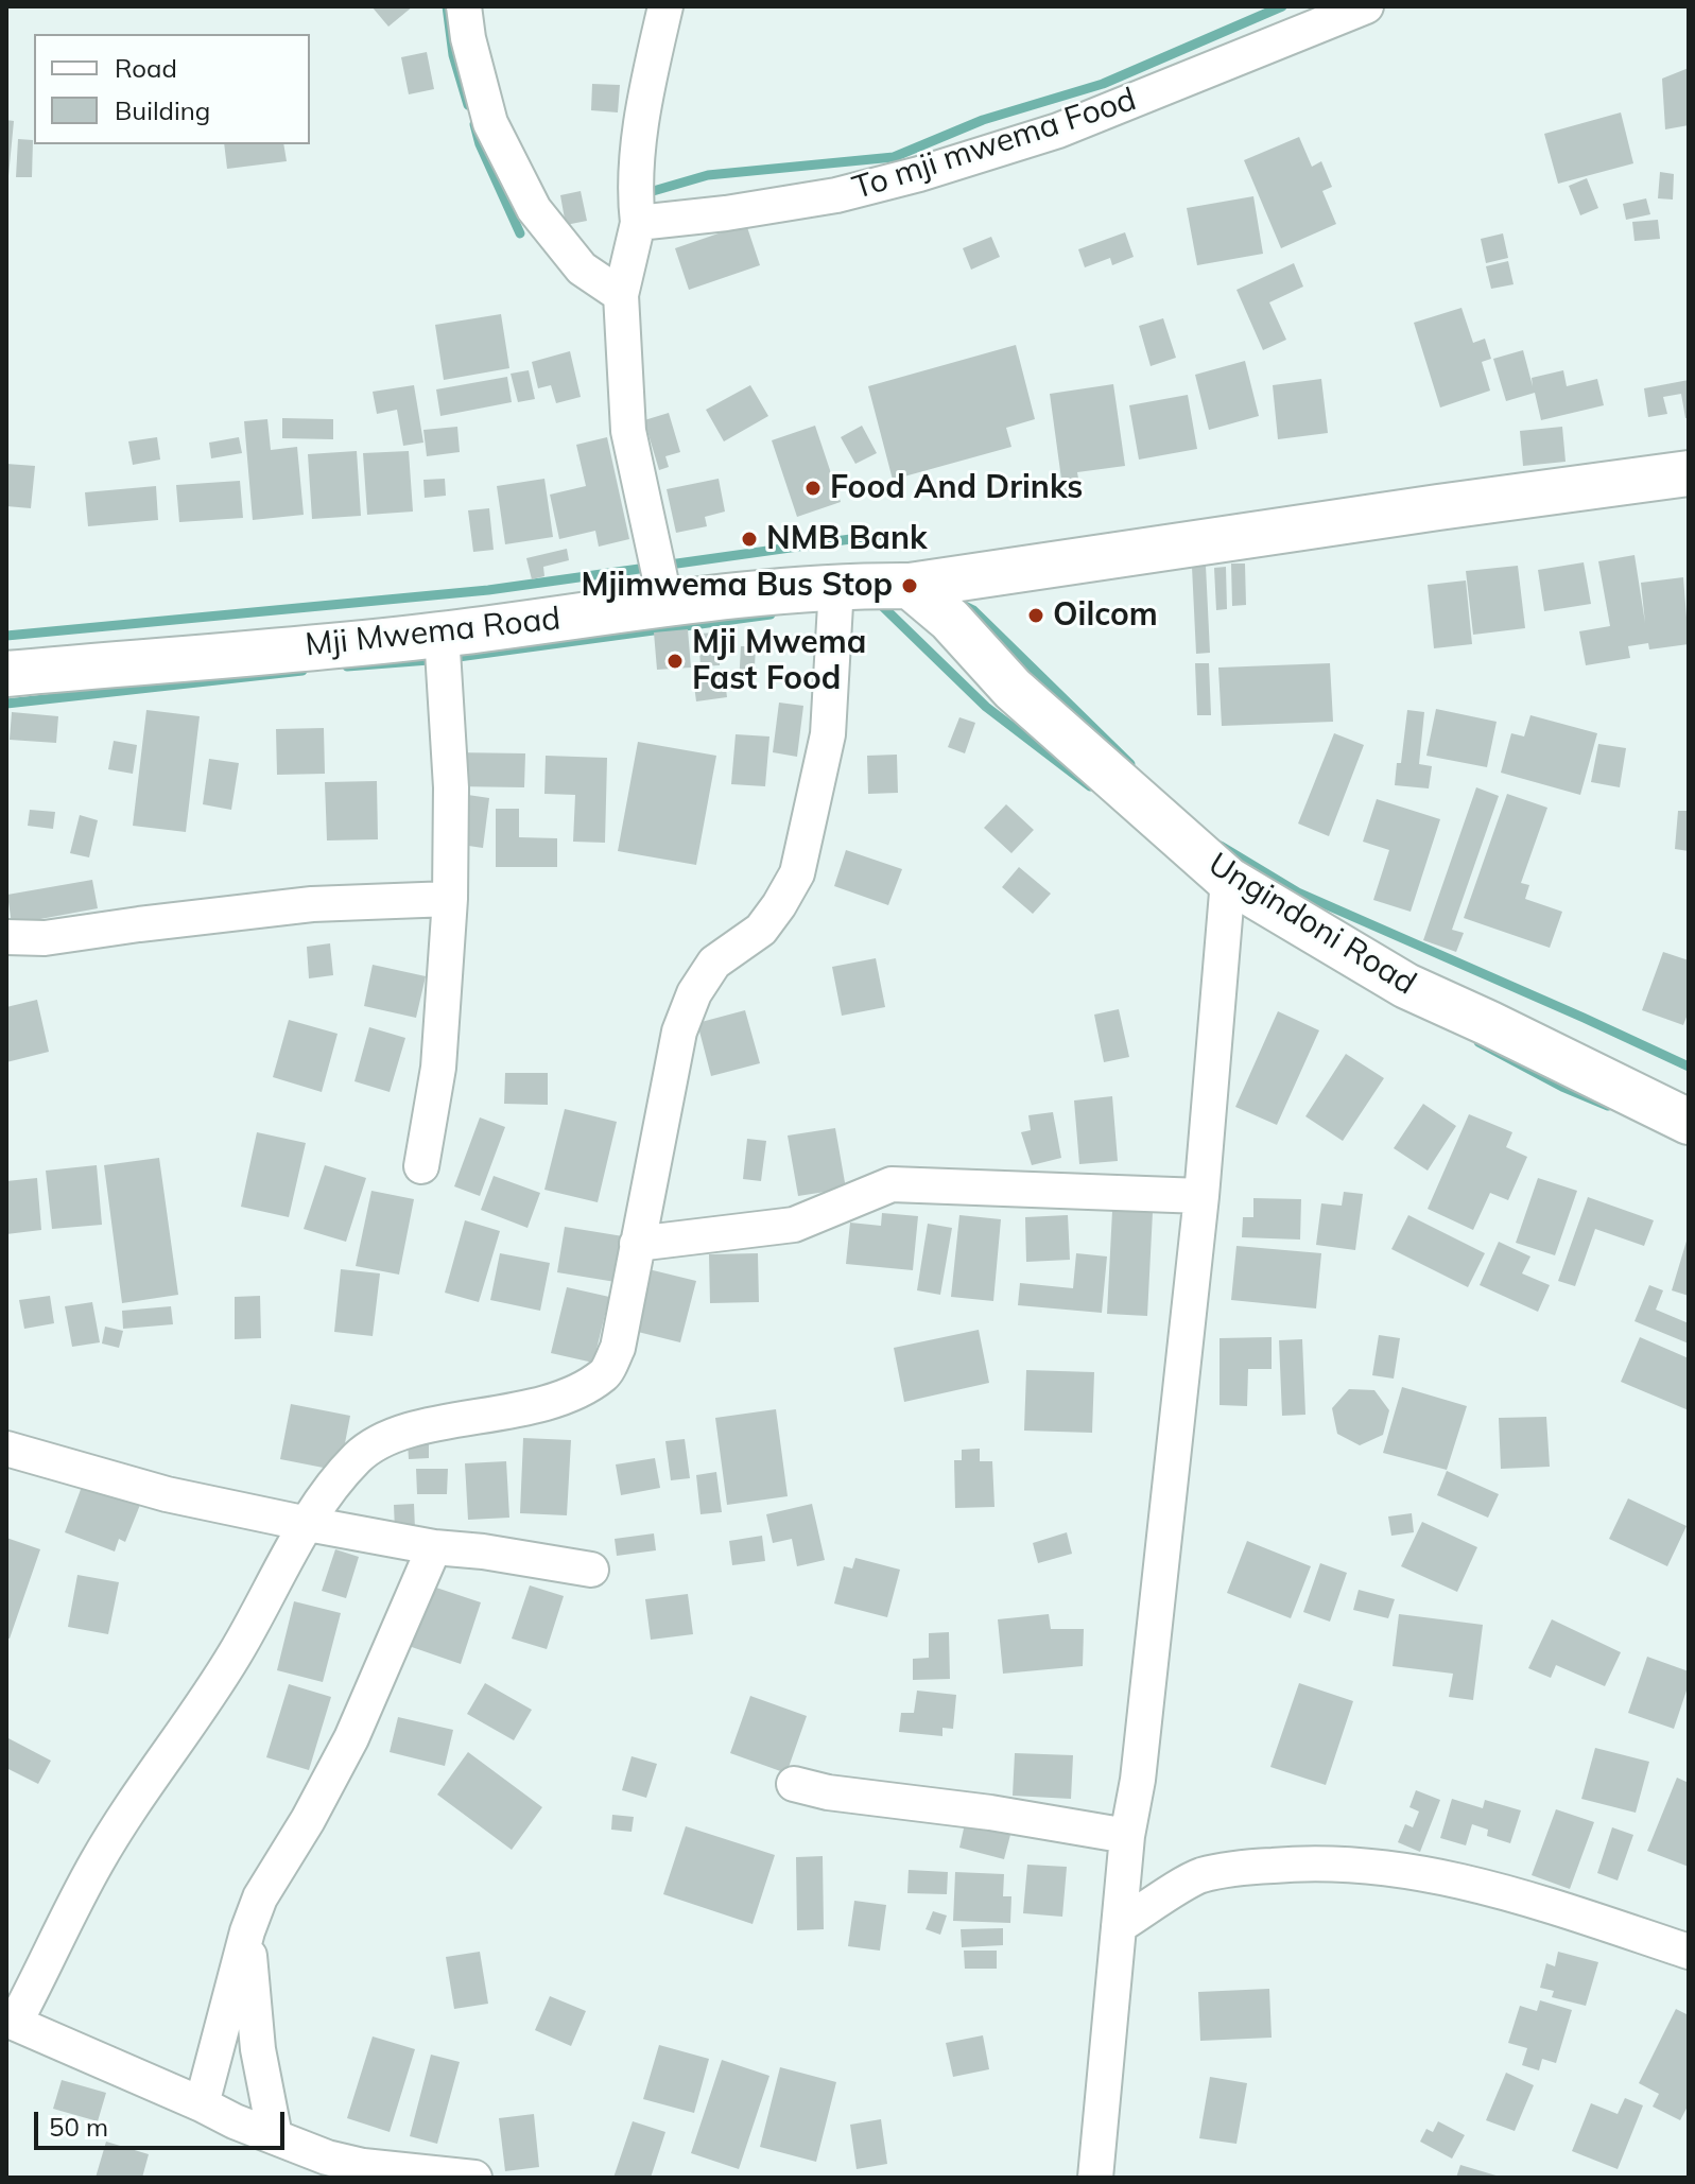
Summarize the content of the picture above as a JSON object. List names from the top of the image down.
{
  "streets": {
    "main road": ["Mji Mwema Road", "Ungindoni Road"],
    "street": ["To mji mwema Food"]
  },
  "crossings": [
    ["Mji Mwema Road", "Ungindoni Road"]
  ],
  "places": [
    "Food And Drinks",
    "NMB Bank",
    "Mjimwema Bus Stop",
    "Oilcom",
    "Mji Mwema Fast Food"
  ],
  "legend": ["Road", "Building"],
  "scale_bar": "50 m"
}
